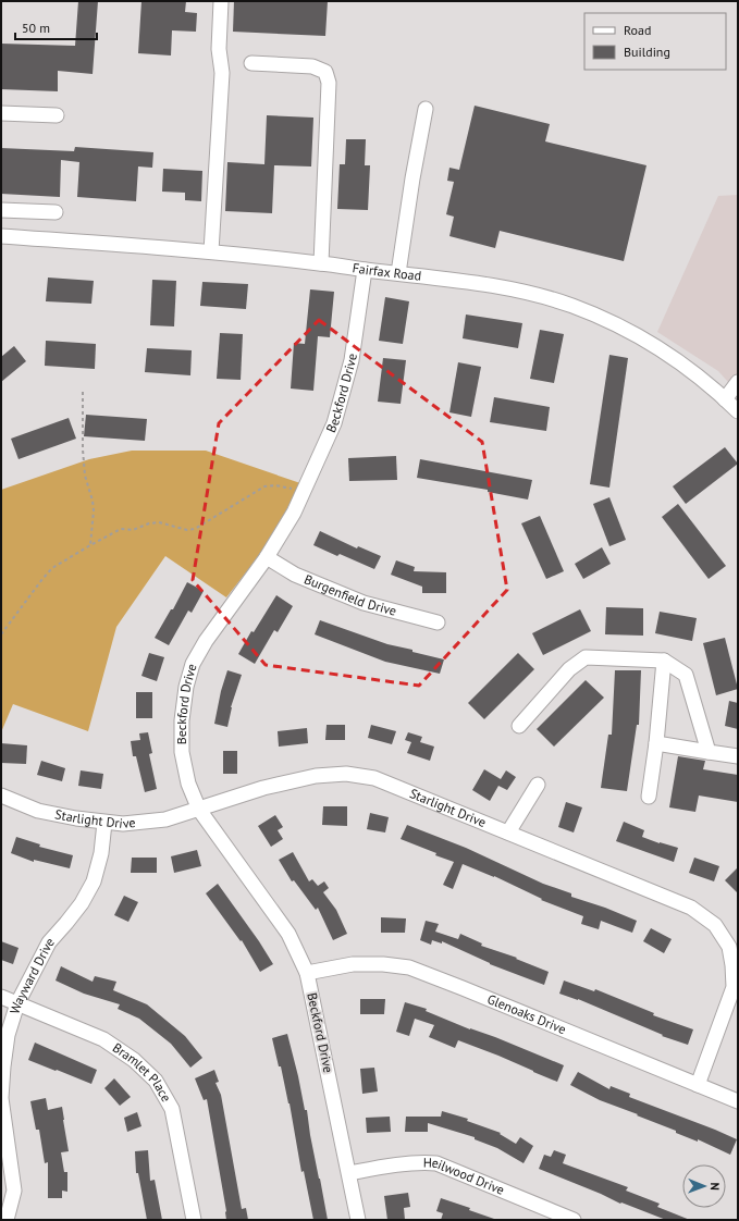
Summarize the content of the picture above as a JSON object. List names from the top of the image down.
{
  "streets": {
    "street": [
      "Fairfax Road",
      "Beckford Drive",
      "Burgenfield Drive",
      "Starlight Drive",
      "Wayward Drive",
      "Glenoaks Drive",
      "Bramlet Place",
      "Heilwood Drive"
    ]
  },
  "crossings": [
    ["Fairfax Road", "Beckford Drive"],
    ["Beckford Drive", "Burgenfield Drive"],
    ["Beckford Drive", "Starlight Drive"],
    ["Beckford Drive", "Glenoaks Drive"],
    ["Beckford Drive", "Heilwood Drive"],
    ["Starlight Drive", "Wayward Drive"],
    ["Starlight Drive", "Glenoaks Drive"],
    ["Wayward Drive", "Bramlet Place"]
  ],
  "legend": ["Road", "Building"],
  "scale_bar": "50 m",
  "north": "right"
}
